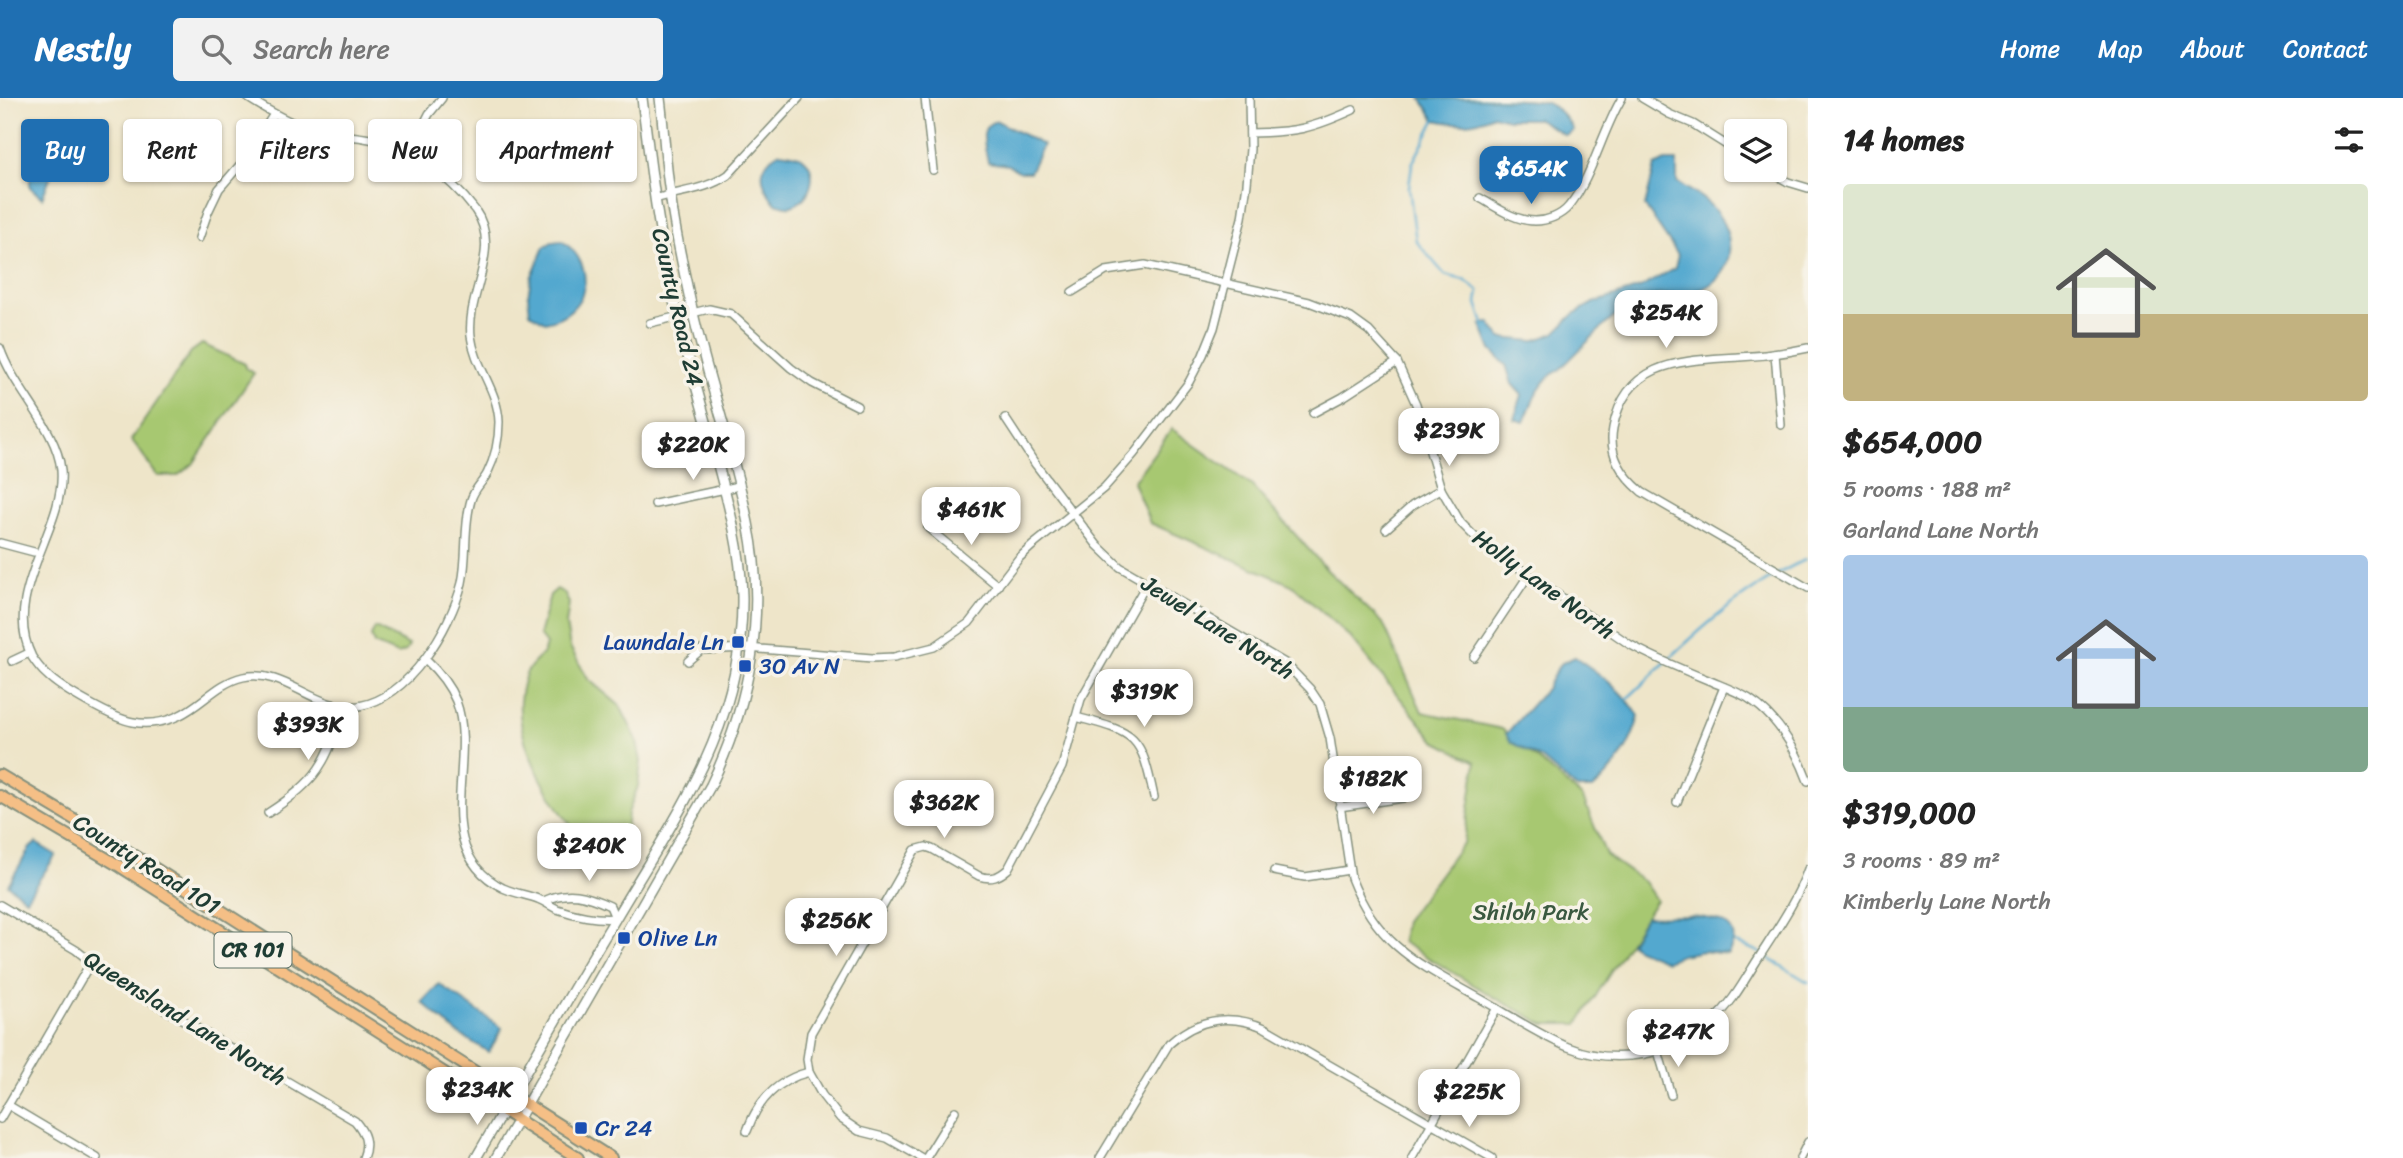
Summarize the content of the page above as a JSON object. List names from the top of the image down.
{
  "streets": {
    "main road": ["County Road 101", "CR 101"],
    "street": [
      "County Road 24",
      "Holly Lane North",
      "Jewel Lane North",
      "Queensland Lane North"
    ]
  },
  "crossings": [
    ["County Road 24", "County Road 101"]
  ],
  "parks": ["Shiloh Park"],
  "places": {
    "transit": [
      "Lawndale Ln",
      "30 Av N",
      "Olive Ln",
      "Cr 24"
    ]
  },
  "page": {
    "header": "Nestly",
    "search": "Search here",
    "nav": [
      "Home",
      "Map",
      "About",
      "Contact"
    ],
    "heading": "14 homes",
    "chip": [
      "Buy",
      "Rent",
      "Filters",
      "New",
      "Apartment"
    ],
    "price": [
      "$654K",
      "$254K",
      "$239K",
      "$220K",
      "$461K",
      "$319K",
      "$393K",
      "$182K",
      "$362K",
      "$240K",
      "$256K",
      "$247K",
      "$234K",
      "$225K"
    ],
    "list": [
      {
        "name": "$654,000",
        "note": "5 rooms · 188 m² · Garland Lane North"
      },
      {
        "name": "$319,000",
        "note": "3 rooms · 89 m² · Kimberly Lane North"
      }
    ]
  }
}
